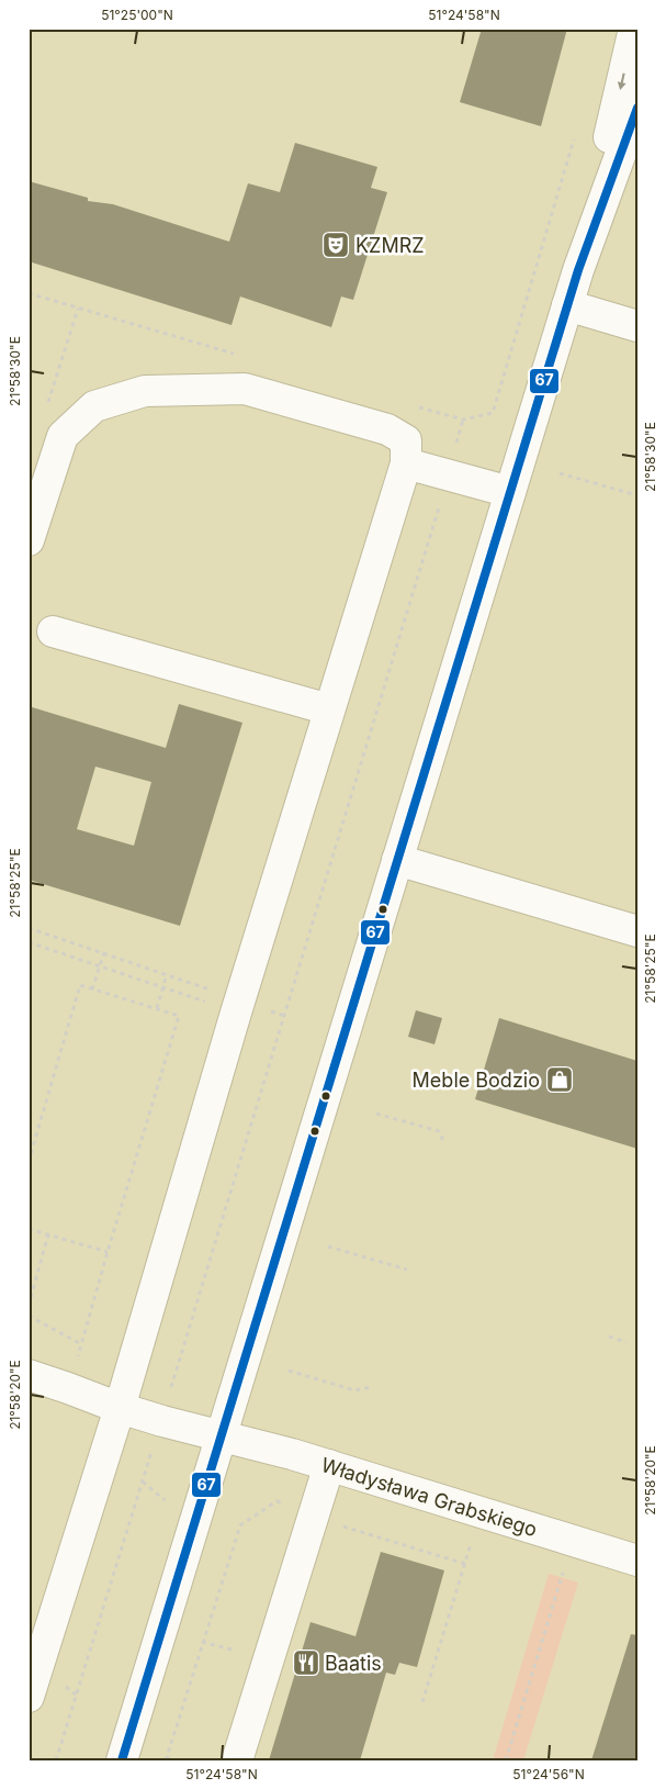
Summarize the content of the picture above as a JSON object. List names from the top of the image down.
{
  "streets": {
    "main road": ["Władysława Grabskiego"]
  },
  "places": {
    "theatre": ["KZMRZ"],
    "shop": ["Meble Bodzio"],
    "restaurant": ["Baatis"]
  },
  "lines": ["transit line 67"],
  "coordinates": [
    "51°25'00\"N",
    "51°24'58\"N",
    "21°58'30\"E",
    "21°58'25\"E",
    "21°58'20\"E",
    "51°24'56\"N"
  ]
}
